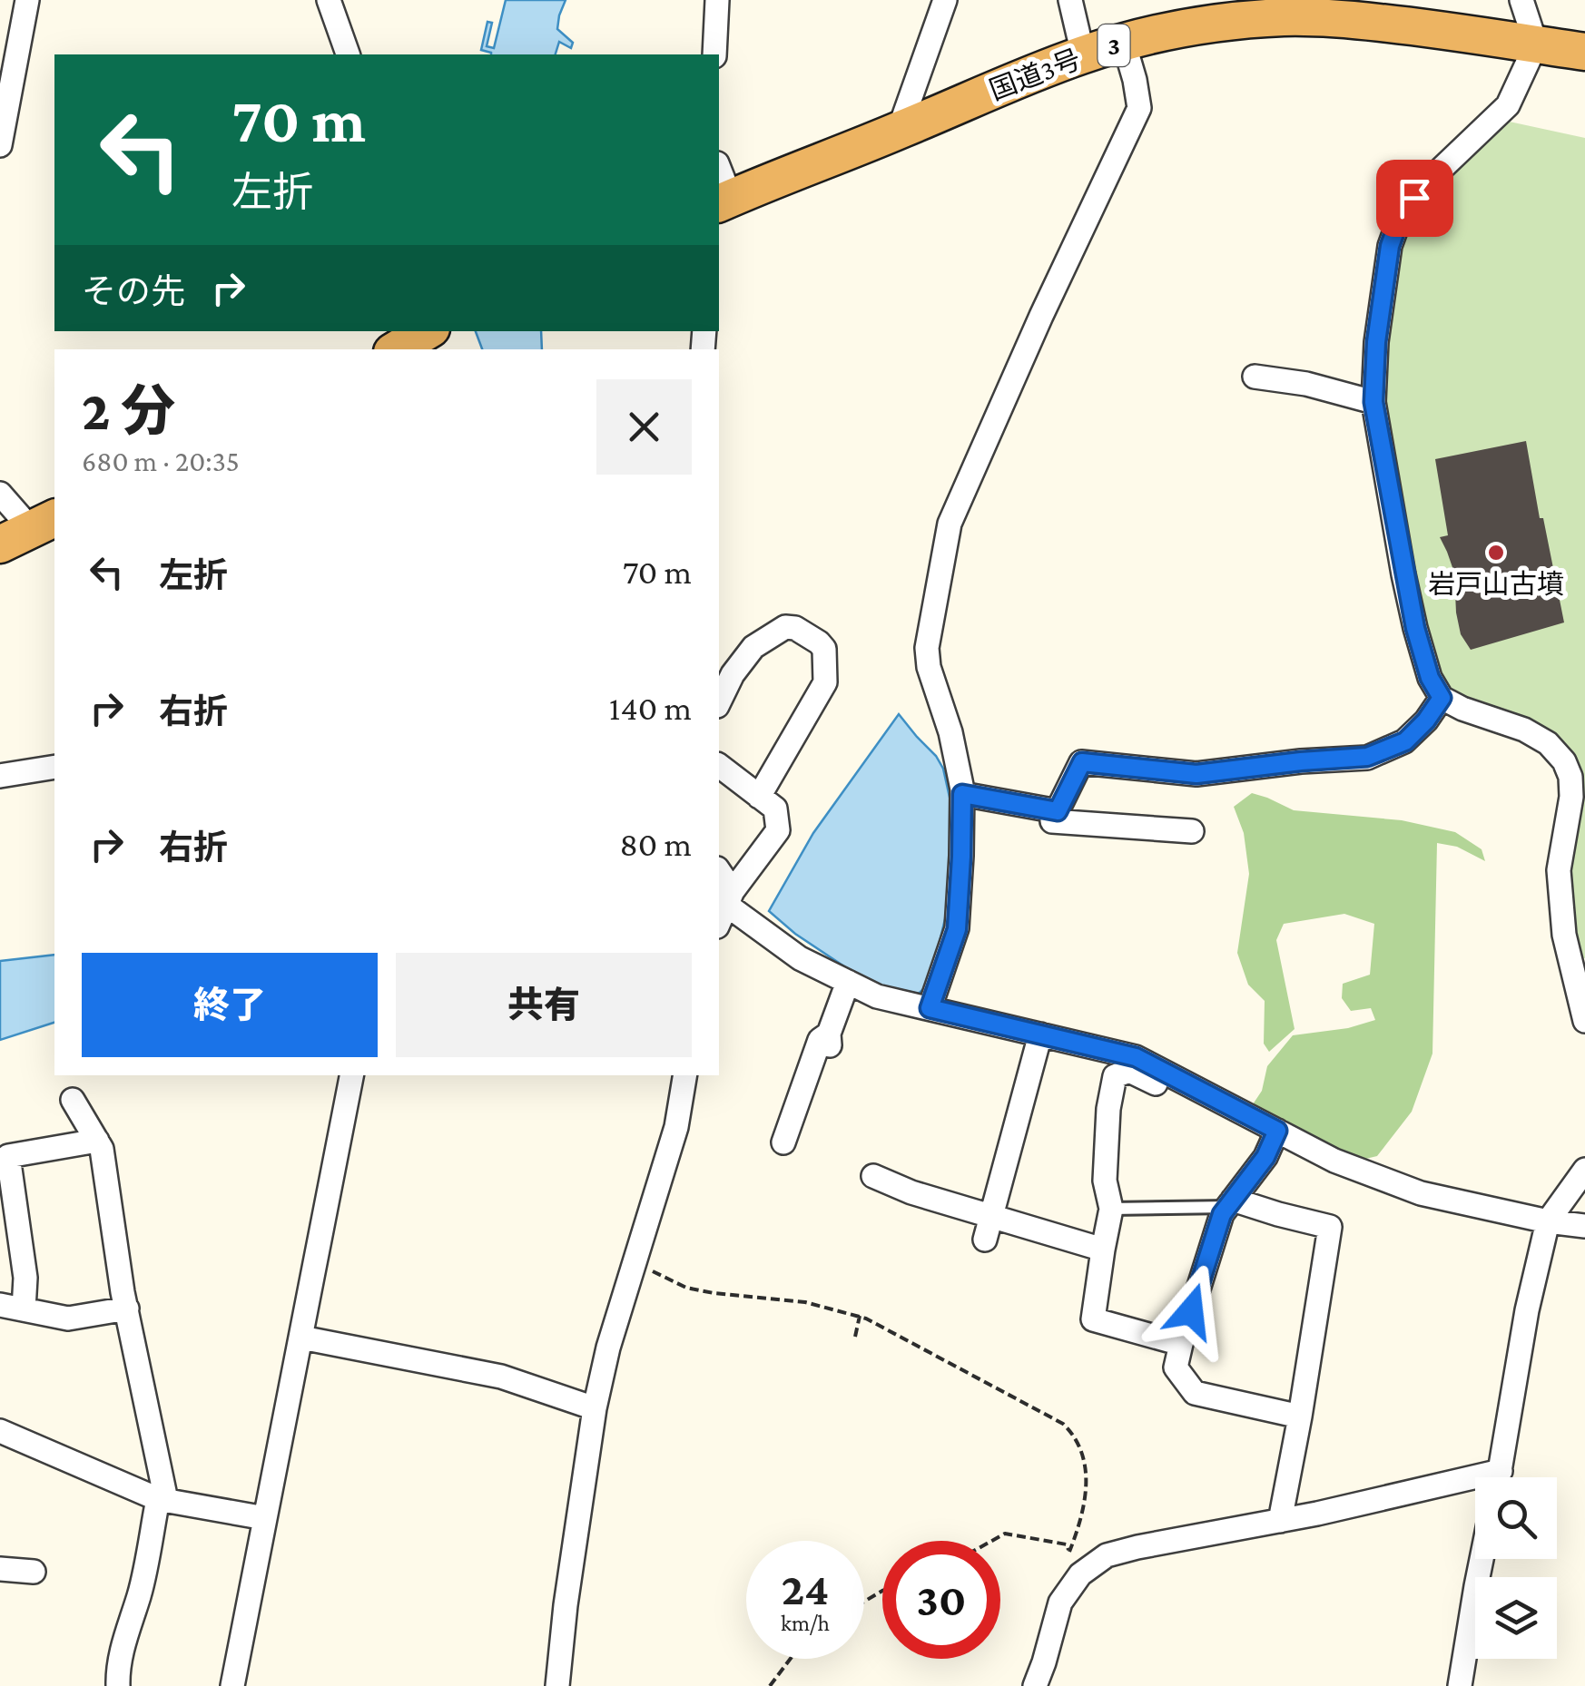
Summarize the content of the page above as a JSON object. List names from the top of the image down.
{
  "streets": {
    "highway": ["3", "国道3号"]
  },
  "places": ["岩戸山古墳"],
  "page": {
    "turn": ["70 m", "左折"],
    "then": "その先",
    "heading": ["2 分", "680 m · 20:35"],
    "list": [
      {
        "name": "左折",
        "value": "70 m"
      },
      {
        "name": "右折",
        "value": "140 m"
      },
      {
        "name": "右折",
        "value": "80 m"
      }
    ],
    "buttons": ["終了", "共有"],
    "speed": "24 km/h",
    "limit": "30"
  }
}
